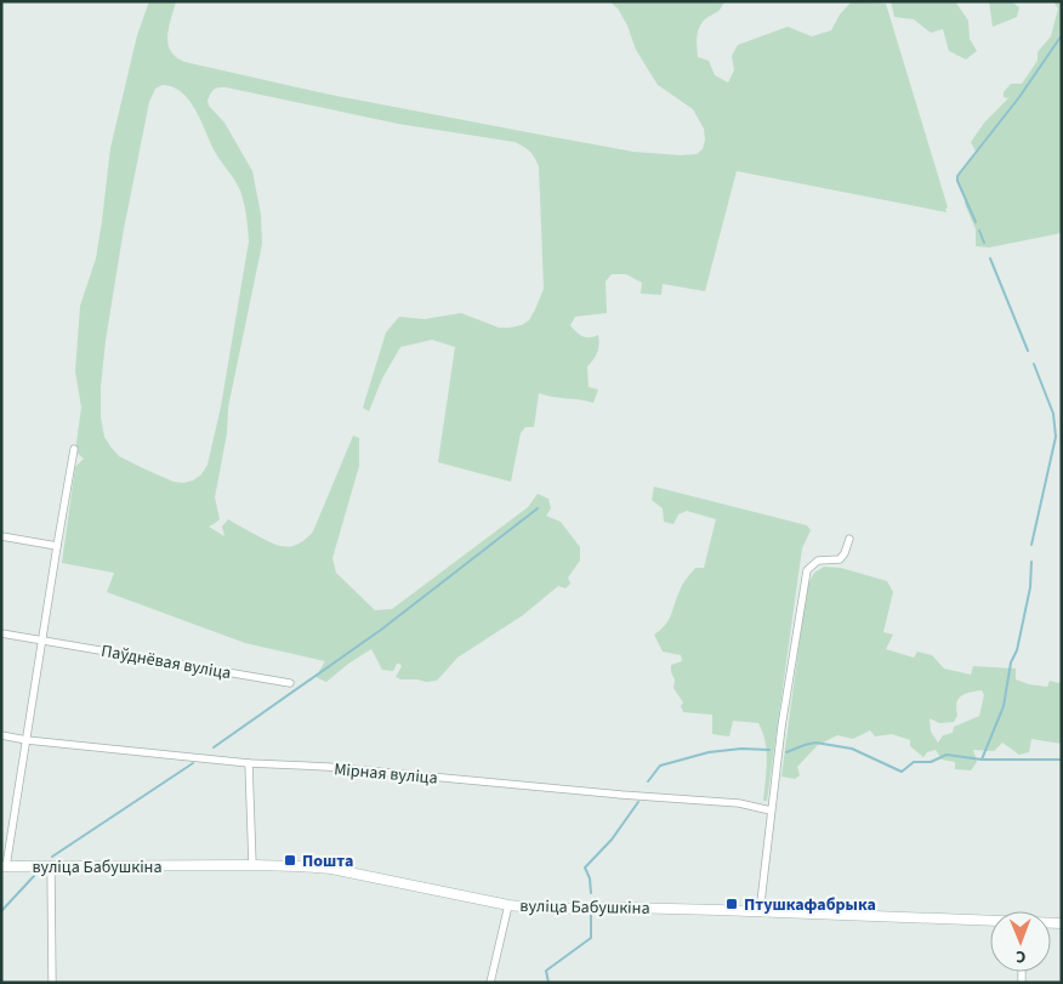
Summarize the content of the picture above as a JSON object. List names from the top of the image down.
{
  "streets": {
    "street": ["Паўднёвая вуліца", "Мірная вуліца", "вуліца Бабушкіна"]
  },
  "places": {
    "transit": ["Пошта", "Птушкафабрыка"]
  },
  "north": "bottom"
}
